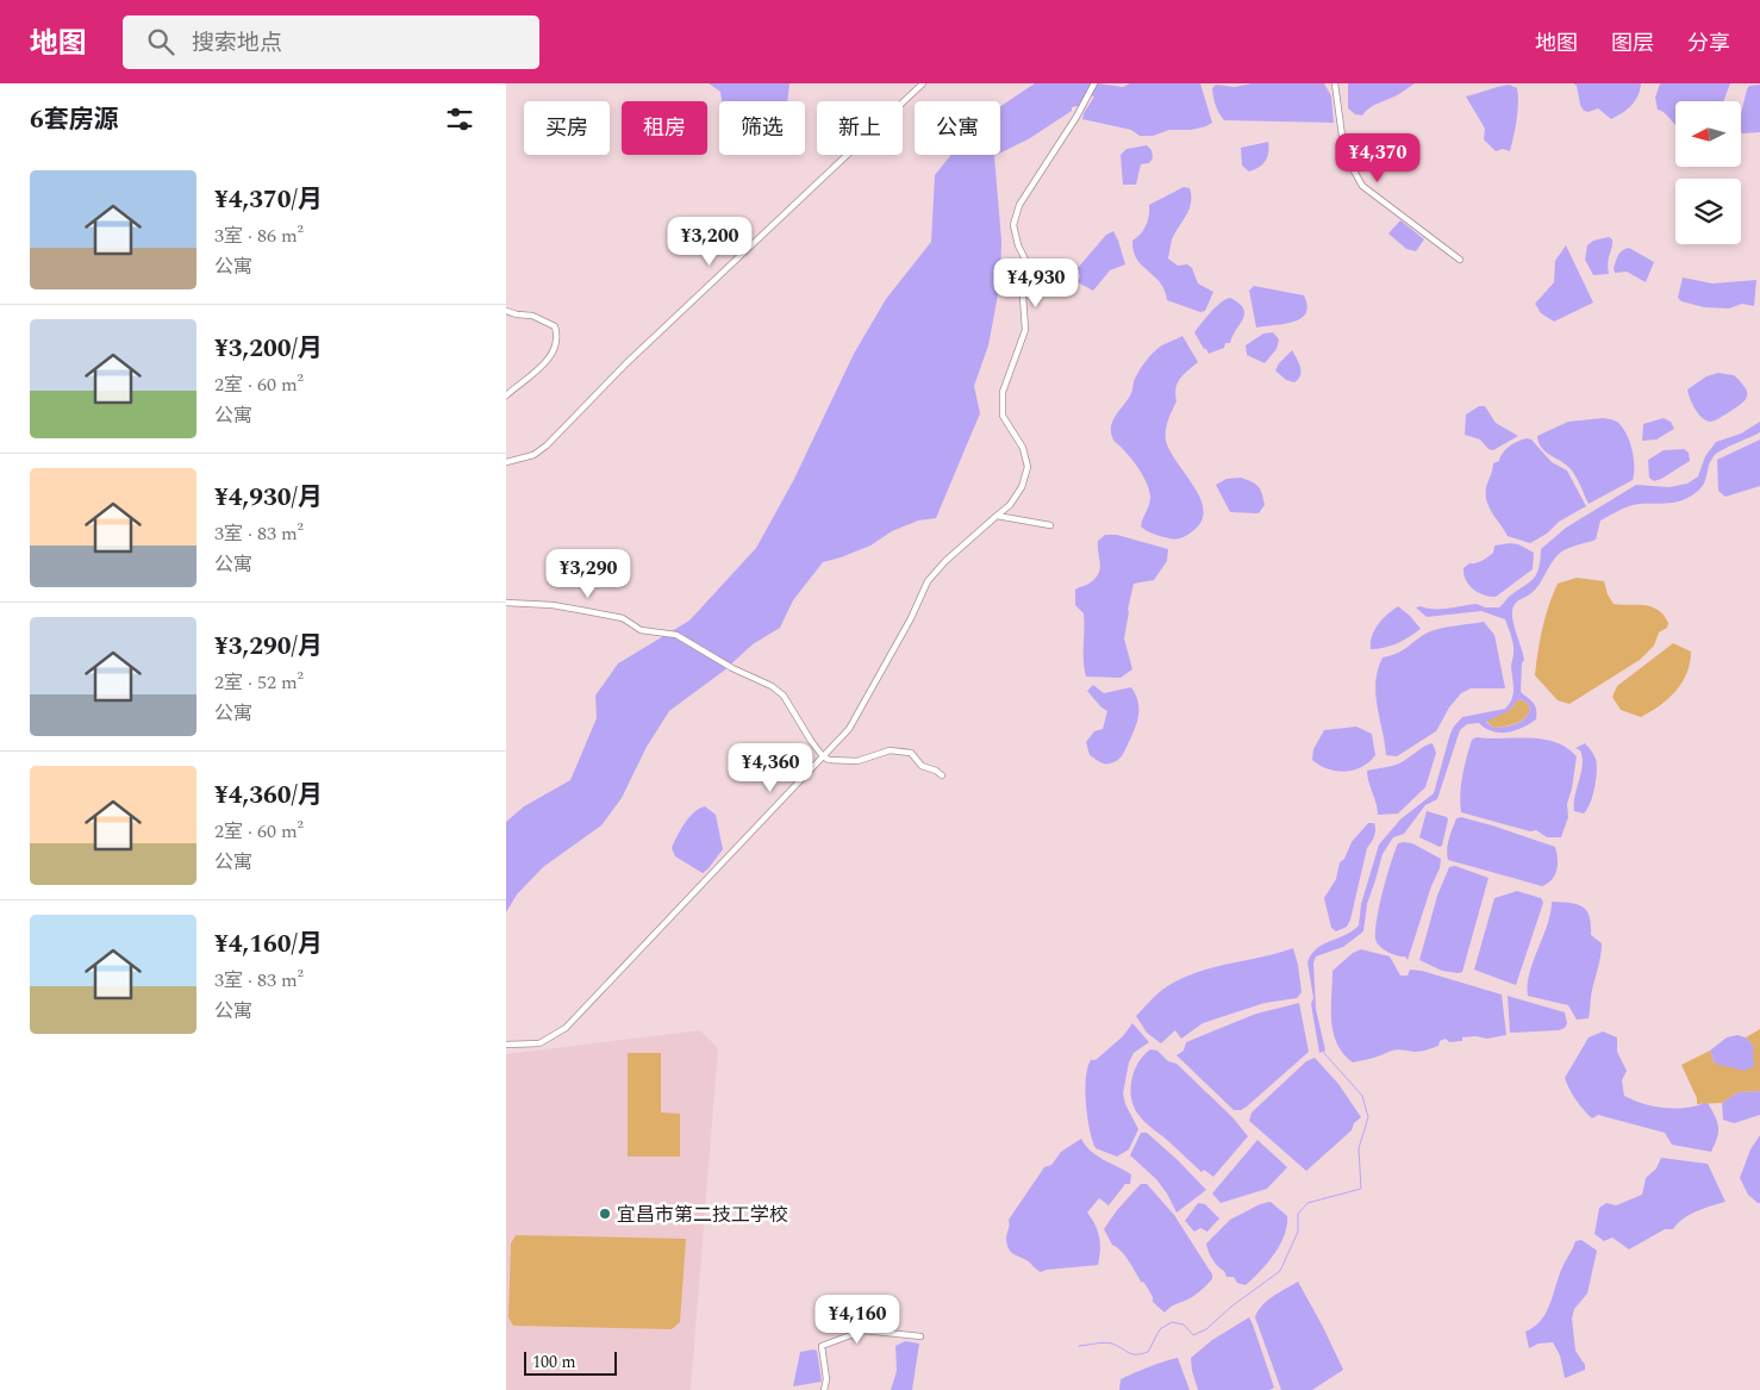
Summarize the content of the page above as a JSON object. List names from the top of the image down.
{
  "places": ["宜昌市第二技工学校"],
  "scale_bar": "100 m",
  "north": "left",
  "page": {
    "header": "地图",
    "search": "搜索地点",
    "nav": ["地图", "图层", "分享"],
    "heading": "6套房源",
    "chip": [
      "买房",
      "租房",
      "筛选",
      "新上",
      "公寓"
    ],
    "price": [
      "¥4,370",
      "¥3,200",
      "¥4,930",
      "¥3,290",
      "¥4,360",
      "¥4,160"
    ],
    "list": [
      {
        "name": "¥4,370/月",
        "note": "3室 · 86 m² · 公寓"
      },
      {
        "name": "¥3,200/月",
        "note": "2室 · 60 m² · 公寓"
      },
      {
        "name": "¥4,930/月",
        "note": "3室 · 83 m² · 公寓"
      },
      {
        "name": "¥3,290/月",
        "note": "2室 · 52 m² · 公寓"
      },
      {
        "name": "¥4,360/月",
        "note": "2室 · 60 m² · 公寓"
      },
      {
        "name": "¥4,160/月",
        "note": "3室 · 83 m² · 公寓"
      }
    ],
    "scale": "100 m"
  }
}
